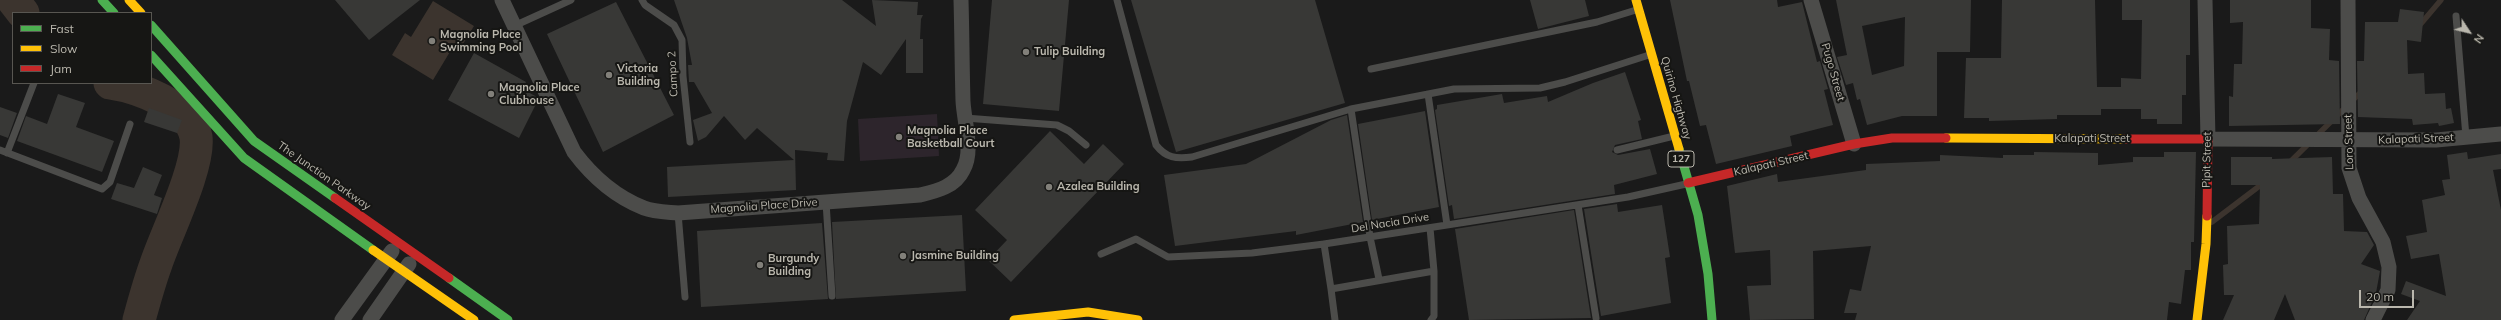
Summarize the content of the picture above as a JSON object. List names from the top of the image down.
{
  "streets": {
    "street": [
      "Pugo Street",
      "Quirino Highway",
      "Kalapati Street",
      "Loro Street",
      "127",
      "Pipit Street",
      "The Junction Parkway",
      "Magnolia Place Drive"
    ],
    "lane": ["Campo 2", "Del Nacia Drive"]
  },
  "crossings": [
    ["Pugo Street", "Kalapati Street"],
    ["Quirino Highway", "Kalapati Street"],
    ["Quirino Highway", "Del Nacia Drive"],
    ["Kalapati Street", "Loro Street"],
    ["Kalapati Street", "Pipit Street"],
    ["Kalapati Street", "Del Nacia Drive"]
  ],
  "places": [
    "Magnolia Place Swimming Pool",
    "Tulip Building",
    "Victoria Building",
    "Magnolia Place Clubhouse",
    "Magnolia Place Basketball Court",
    "Azalea Building",
    "Jasmine Building",
    "Burgundy Building"
  ],
  "legend": ["Fast", "Slow", "Jam"],
  "scale_bar": "20 m",
  "north": "bottom right"
}
